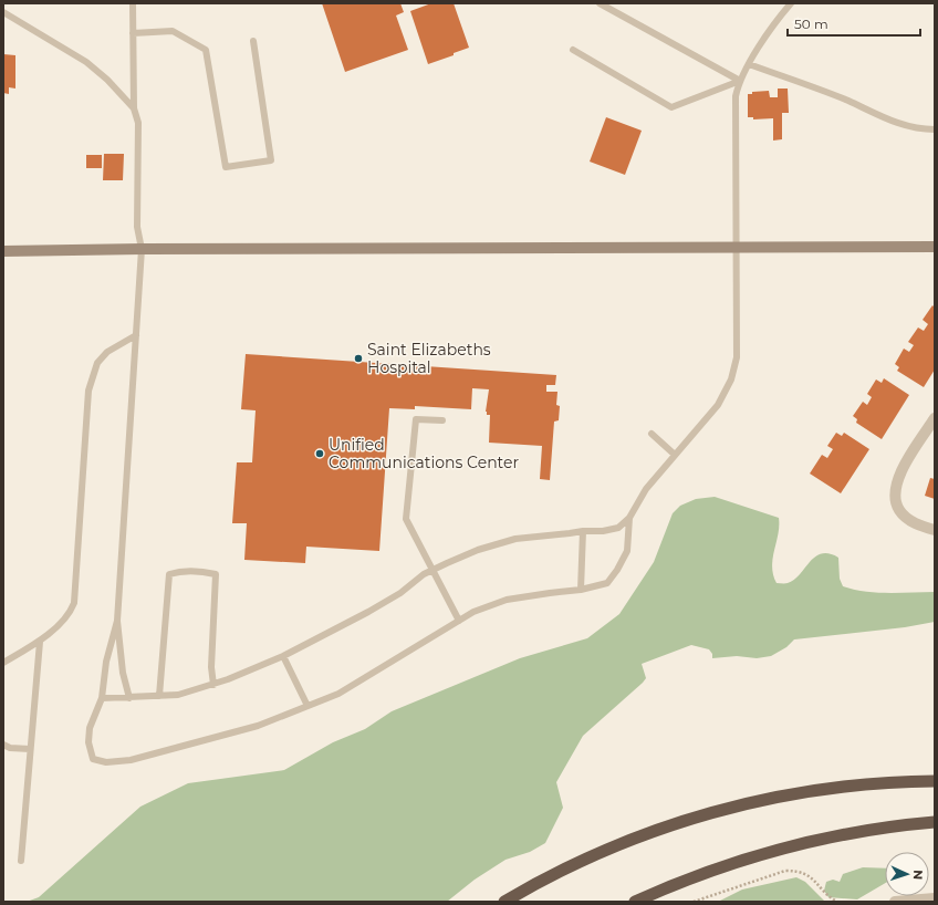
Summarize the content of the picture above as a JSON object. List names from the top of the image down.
{
  "places": ["Saint Elizabeths Hospital", "Unified Communications Center"],
  "scale_bar": "50 m",
  "north": "right"
}
